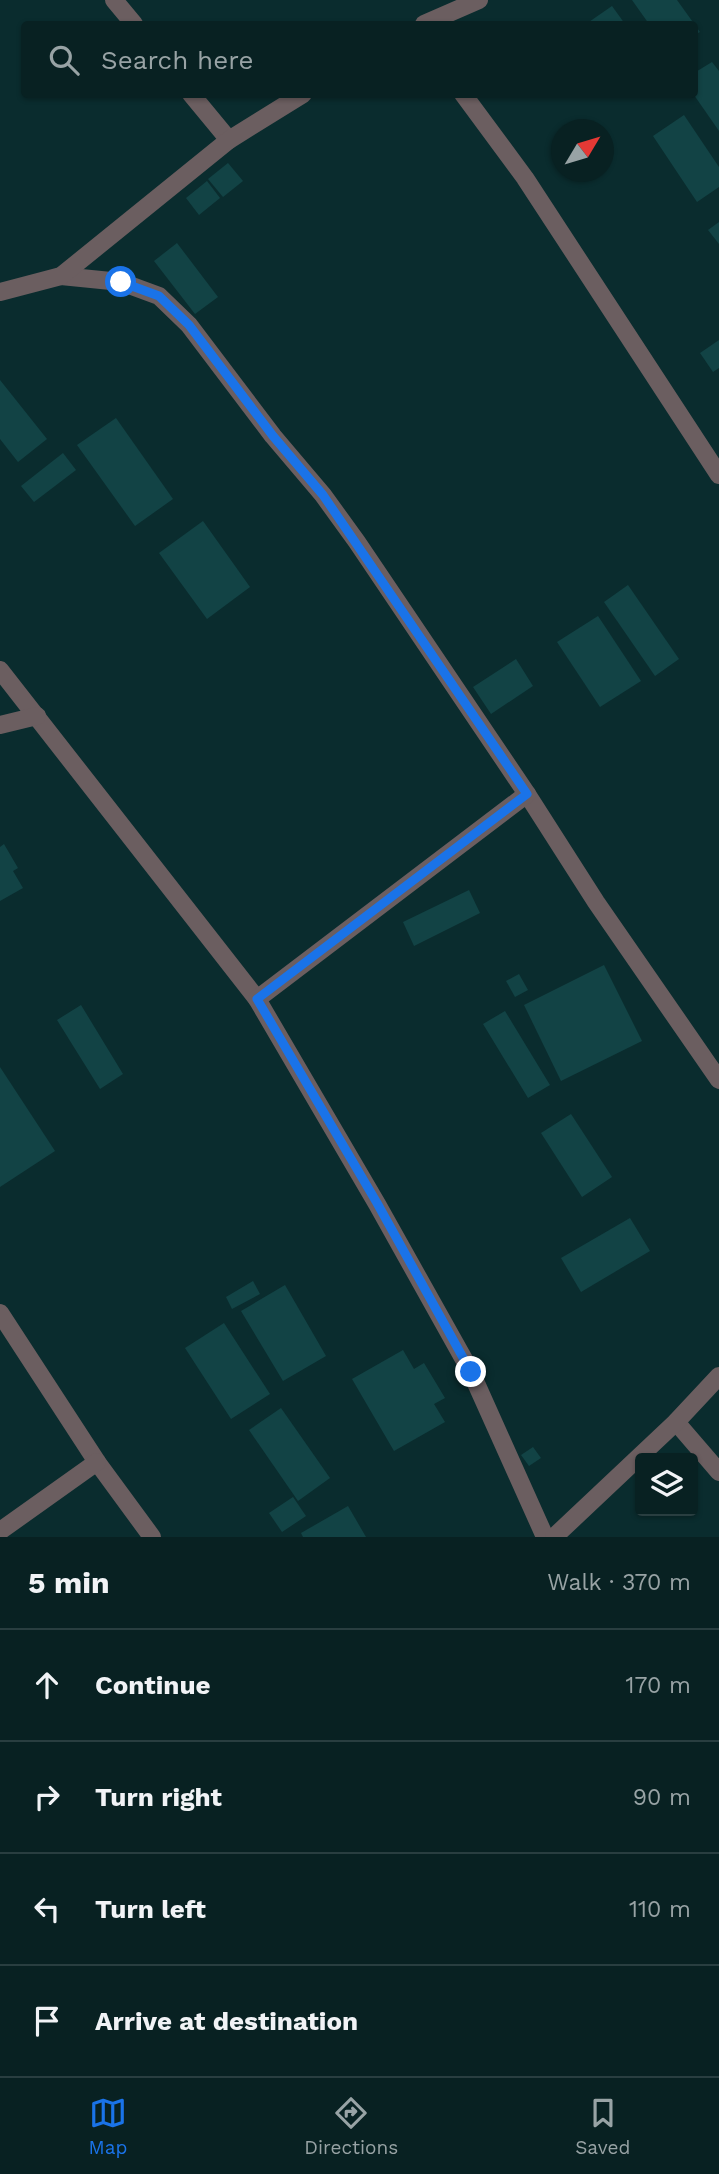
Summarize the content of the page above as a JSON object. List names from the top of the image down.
{
  "north": "top right",
  "page": {
    "search": "Search here",
    "heading": ["5 min", "Walk · 370 m"],
    "list": [
      ["Continue", "170 m"],
      ["Turn right", "90 m"],
      ["Turn left", "110 m"],
      "Arrive at destination"
    ],
    "nav": ["Map", "Directions", "Saved"]
  }
}
